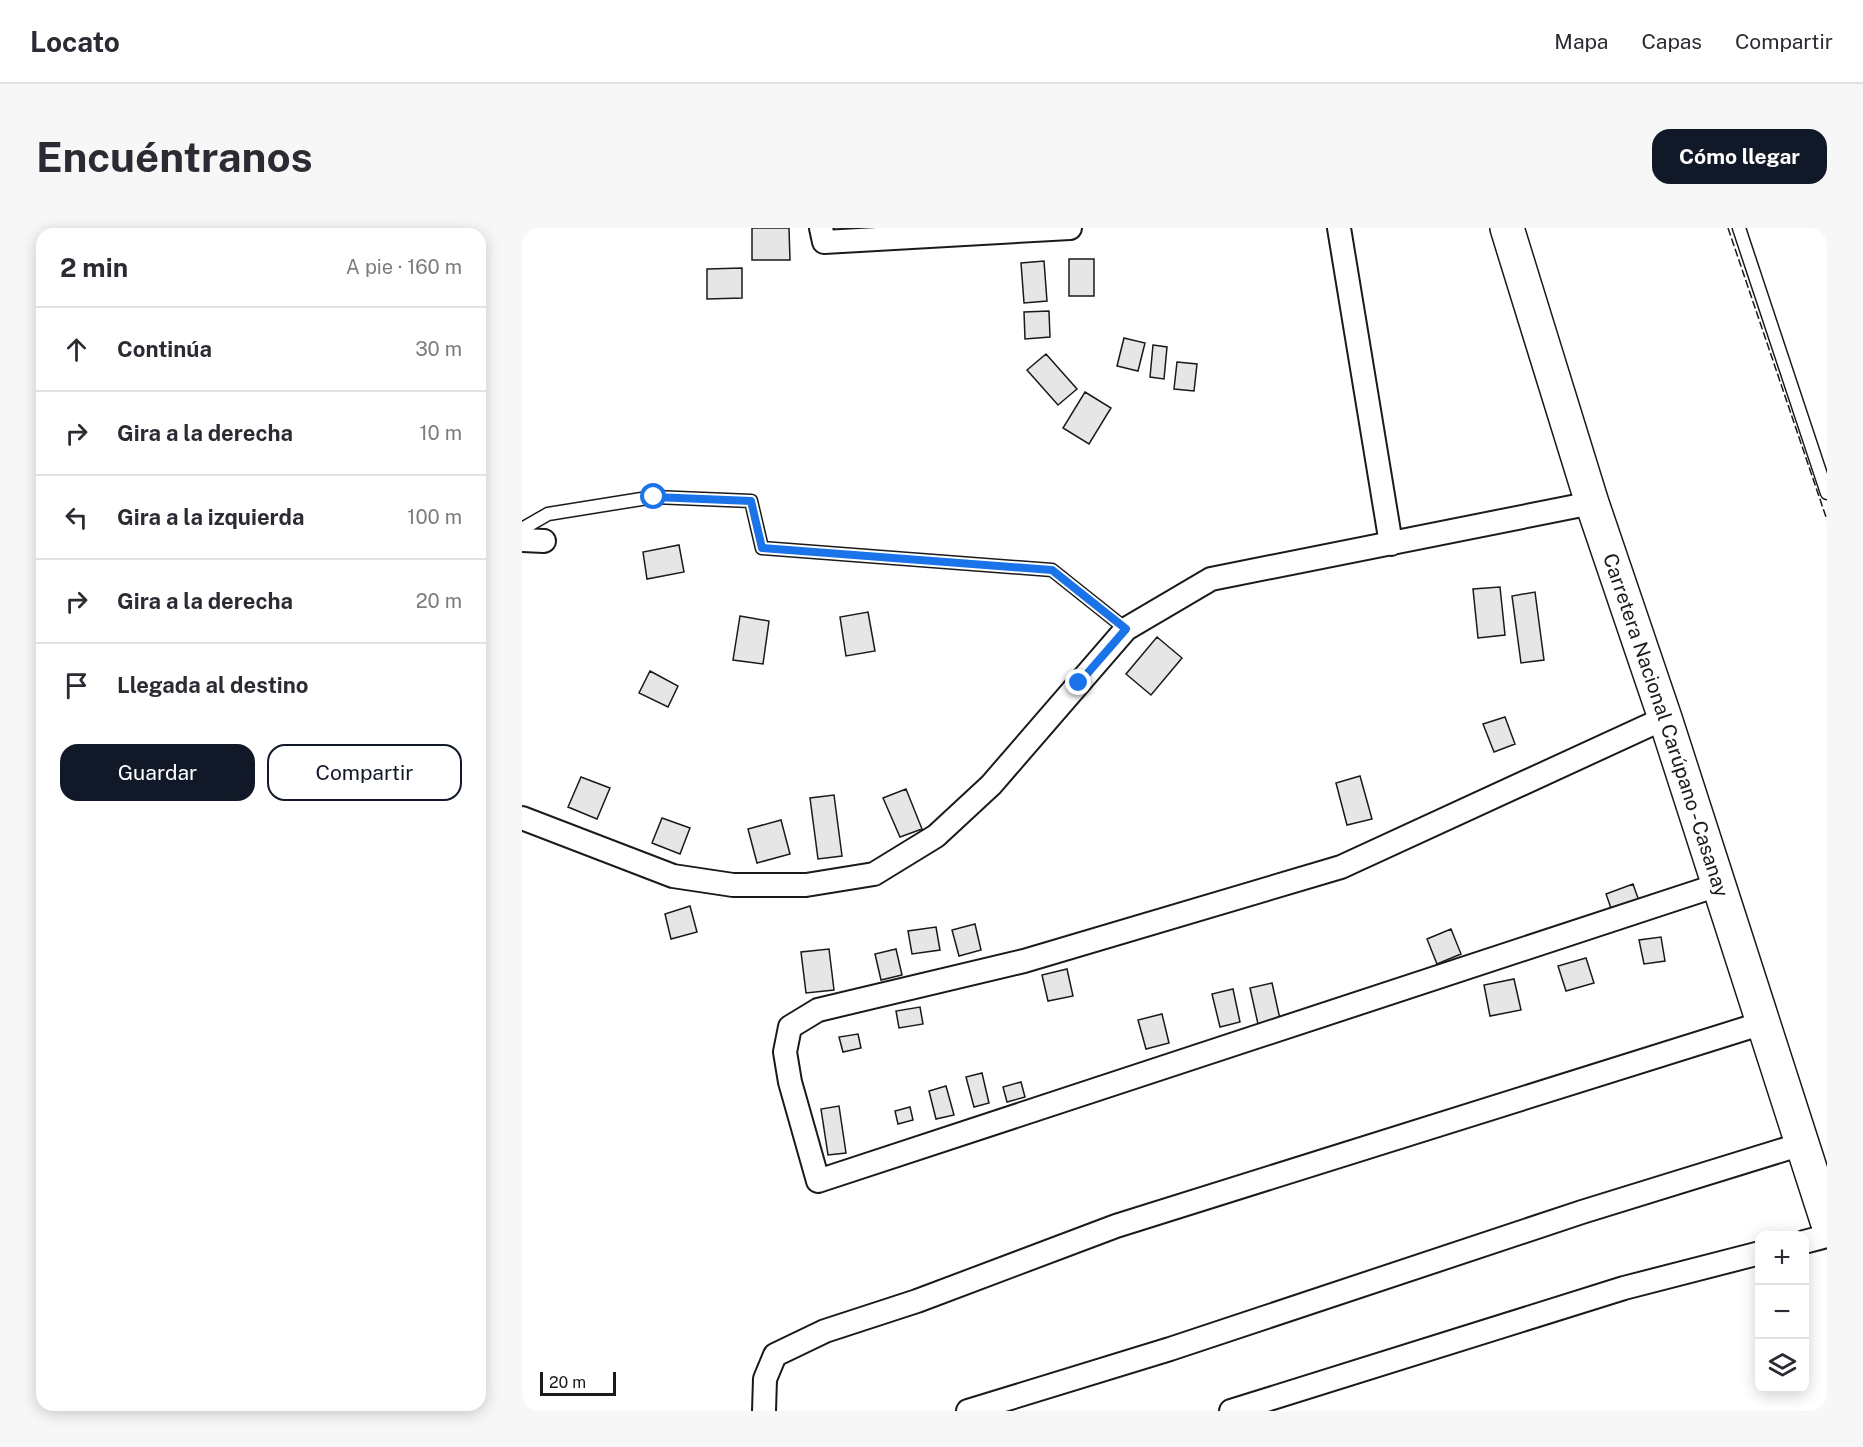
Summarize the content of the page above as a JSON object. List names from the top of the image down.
{
  "streets": {
    "highway": ["Carretera Nacional Carúpano - Casanay"]
  },
  "scale_bar": "20 m",
  "page": {
    "header": "Locato",
    "nav": ["Mapa", "Capas", "Compartir"],
    "buttons": [
      "Cómo llegar",
      ["Guardar", "Compartir"]
    ],
    "title": "Encuéntranos",
    "heading": ["2 min", "A pie · 160 m"],
    "list": [
      ["Continúa", "30 m"],
      ["Gira a la derecha", "10 m"],
      ["Gira a la izquierda", "100 m"],
      ["Gira a la derecha", "20 m"],
      "Llegada al destino"
    ],
    "map_buttons": ["+", "−"],
    "scale": "20 m"
  }
}
